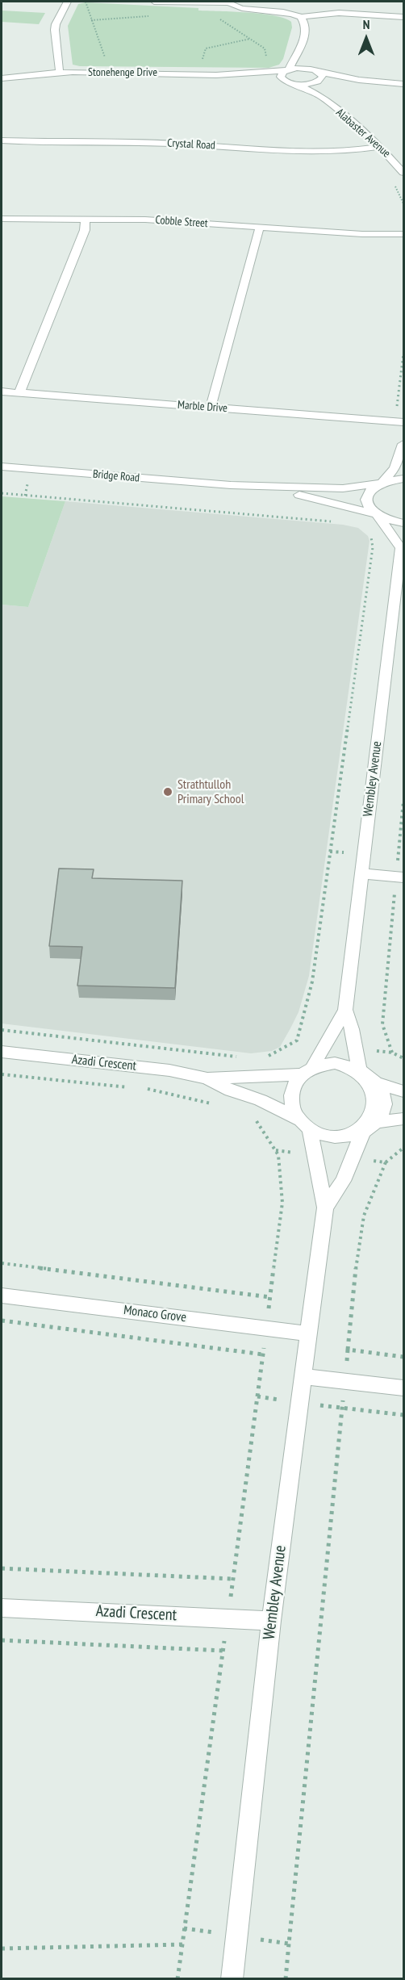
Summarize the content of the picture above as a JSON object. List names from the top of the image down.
{
  "streets": {
    "street": [
      "Stonehenge Drive",
      "Alabaster Avenue",
      "Crystal Road",
      "Cobble Street",
      "Marble Drive",
      "Bridge Road",
      "Wembley Avenue",
      "Azadi Crescent",
      "Monaco Grove"
    ]
  },
  "crossings": [
    ["Stonehenge Drive", "Alabaster Avenue"],
    ["Alabaster Avenue", "Crystal Road"],
    ["Bridge Road", "Wembley Avenue"],
    ["Wembley Avenue", "Azadi Crescent"],
    ["Wembley Avenue", "Monaco Grove"]
  ],
  "places": ["Strathtulloh Primary School"],
  "north": "top"
}
